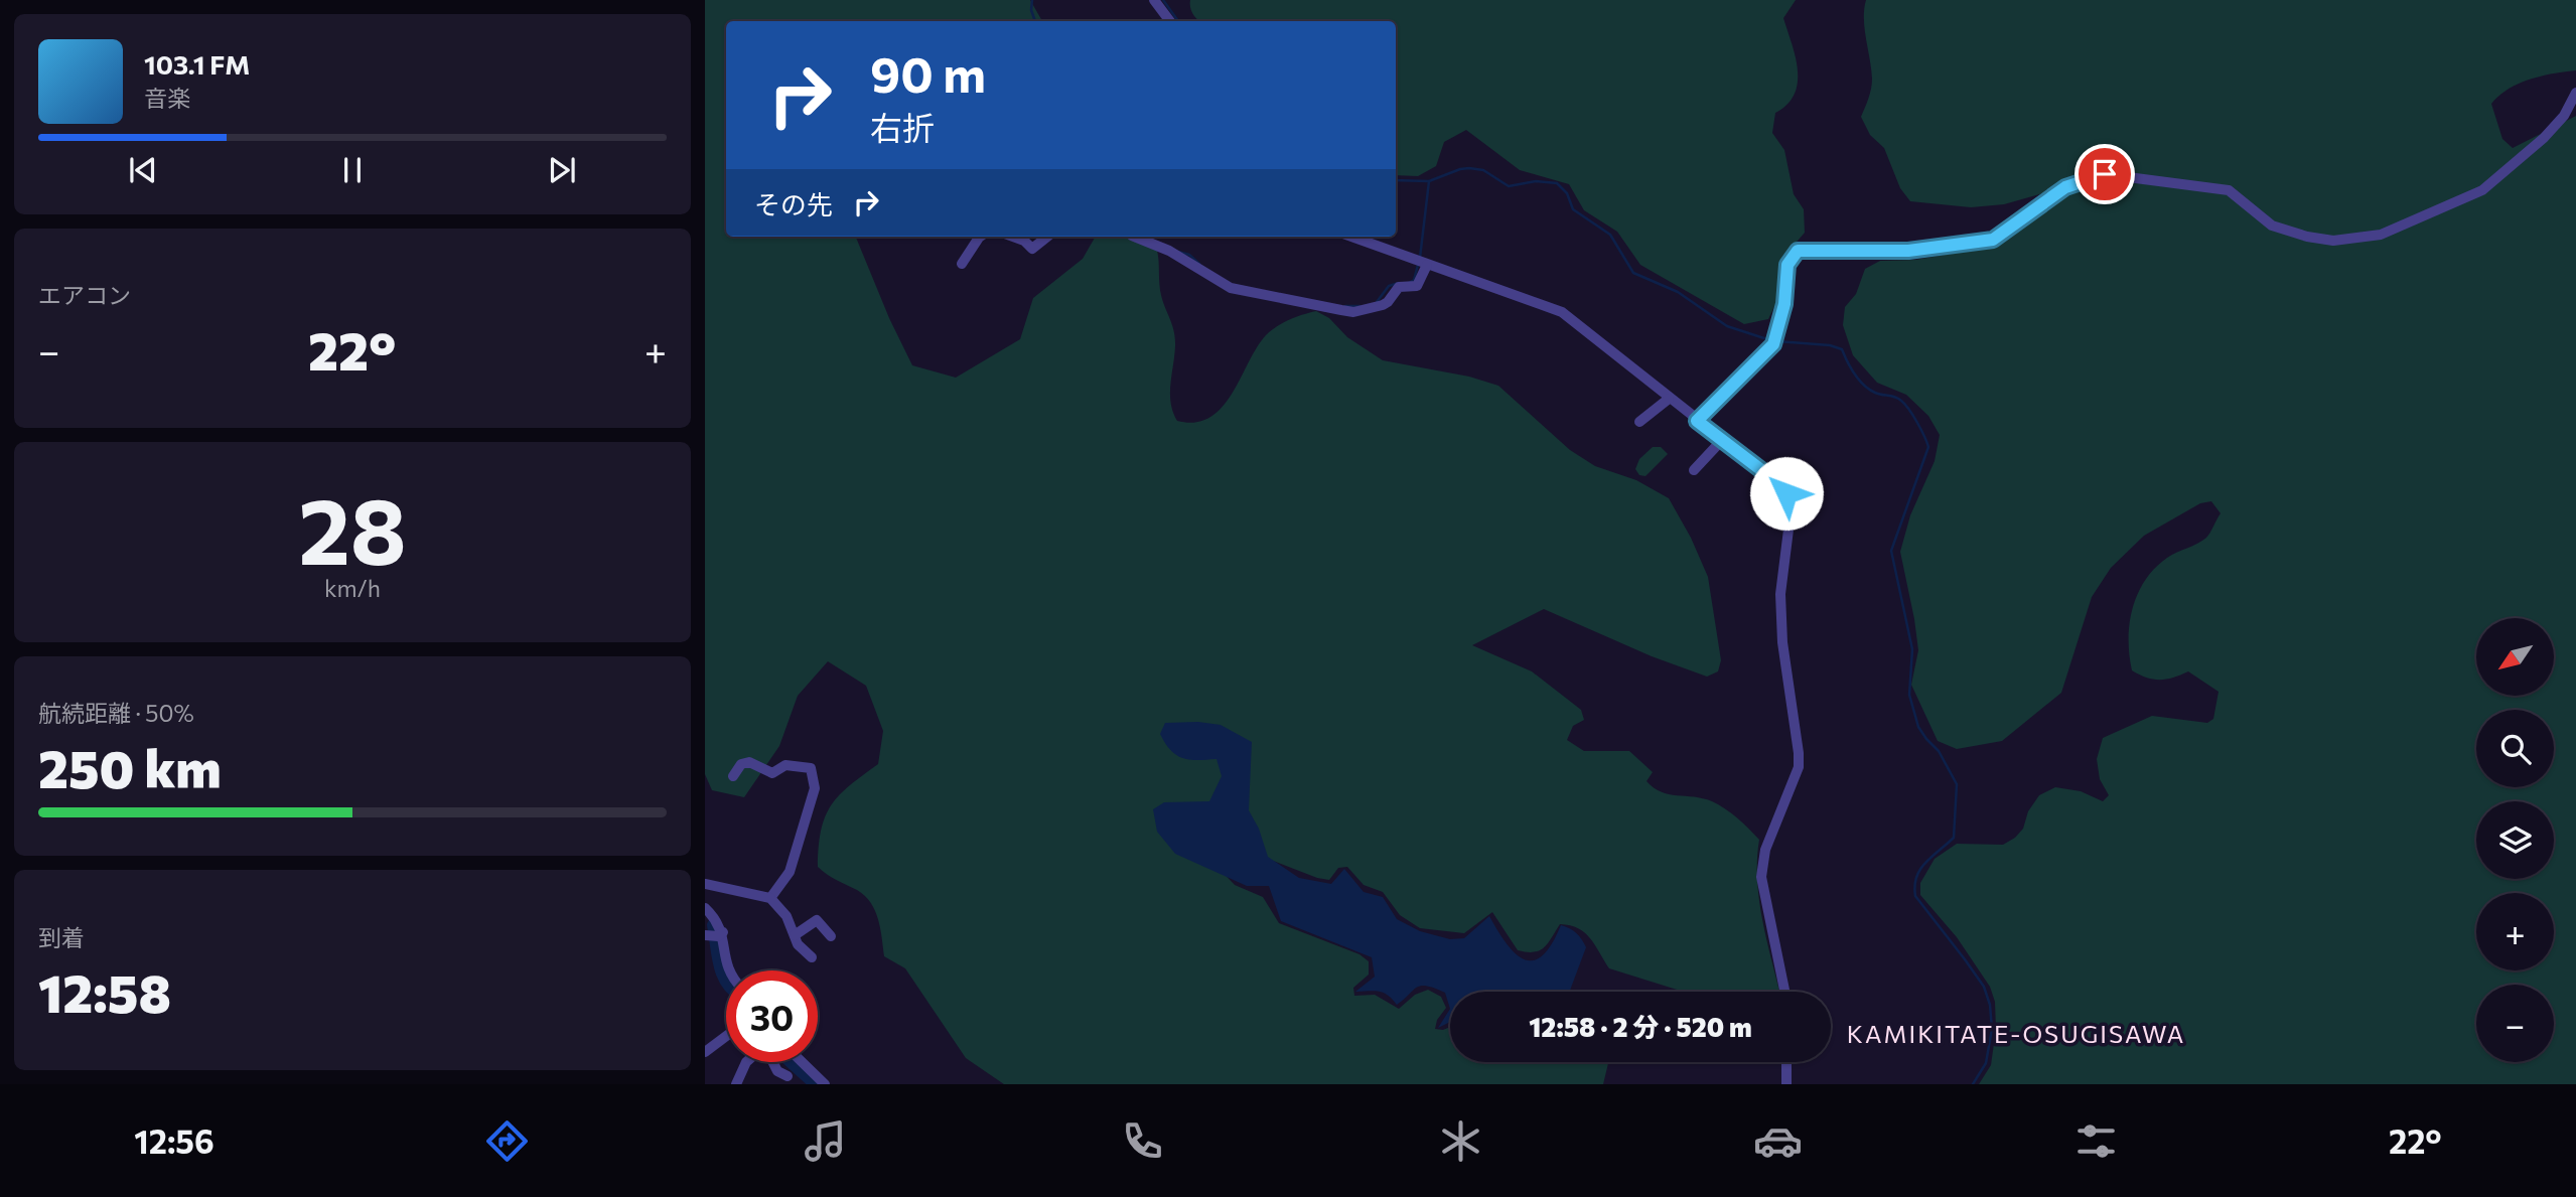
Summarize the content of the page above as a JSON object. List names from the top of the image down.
{
  "districts": ["KAMIKITATE-OSUGISAWA"],
  "north": "bottom left",
  "page": {
    "turn": ["90 m", "右折"],
    "song": ["103.1 FM", "音楽"],
    "then": "その先",
    "tile": [
      "エアコン",
      ["28", "km/h"],
      ["航続距離 · 50%", "250 km"],
      ["到着", "12:58"]
    ],
    "heat": ["−", "22°", "+"],
    "map_buttons": ["+", "−"],
    "limit": "30",
    "trip": "12:58 · 2 分 · 520 m",
    "tabs": ["12:56", "22°"]
  }
}
